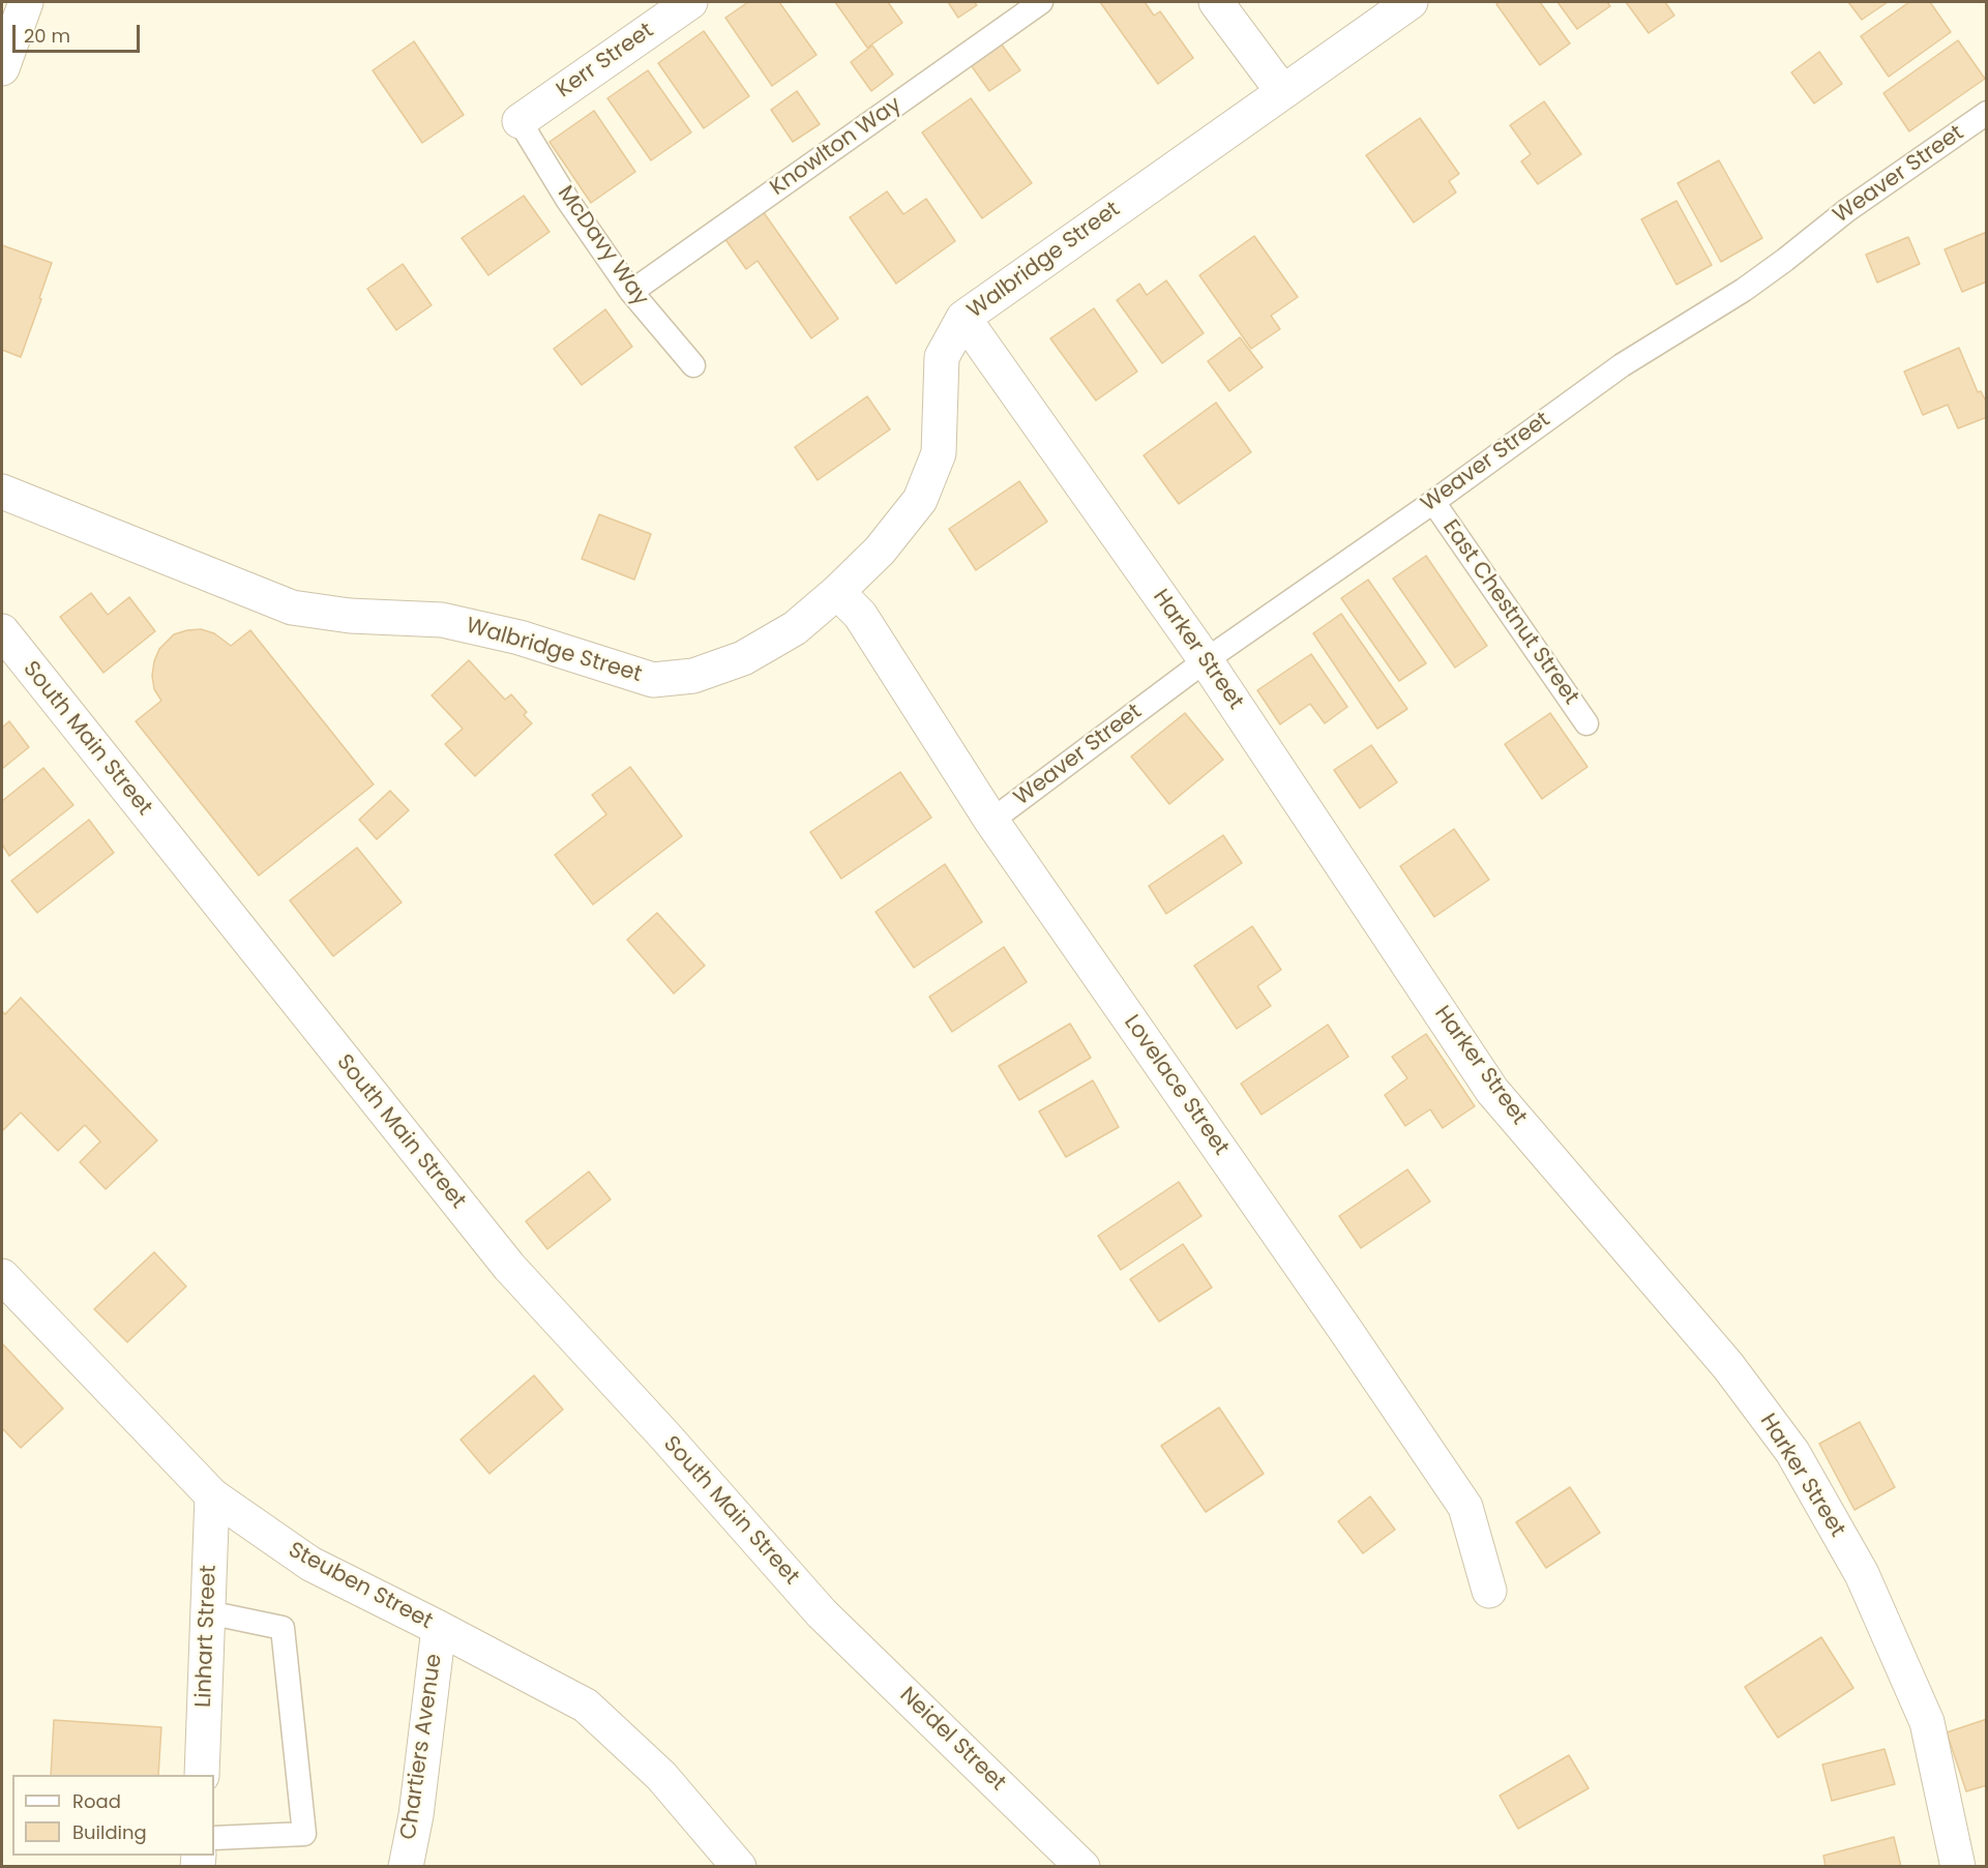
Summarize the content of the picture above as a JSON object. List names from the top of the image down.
{
  "streets": {
    "street": [
      "Kerr Street",
      "Walbridge Street",
      "Harker Street",
      "South Main Street",
      "Lovelace Street",
      "Steuben Street",
      "Linhart Street",
      "Neidel Street",
      "Chartiers Avenue"
    ],
    "lane": [
      "Knowlton Way",
      "Weaver Street",
      "McDavy Way",
      "East Chestnut Street"
    ]
  },
  "crossings": [
    ["Kerr Street", "McDavy Way"],
    ["Knowlton Way", "McDavy Way"],
    ["Weaver Street", "East Chestnut Street"],
    ["Weaver Street", "Harker Street"],
    ["Weaver Street", "Lovelace Street"],
    ["Walbridge Street", "Harker Street"],
    ["Walbridge Street", "Lovelace Street"],
    ["South Main Street", "Neidel Street"],
    ["Steuben Street", "Linhart Street"],
    ["Steuben Street", "Chartiers Avenue"]
  ],
  "legend": ["Road", "Building"],
  "scale_bar": "20 m"
}
